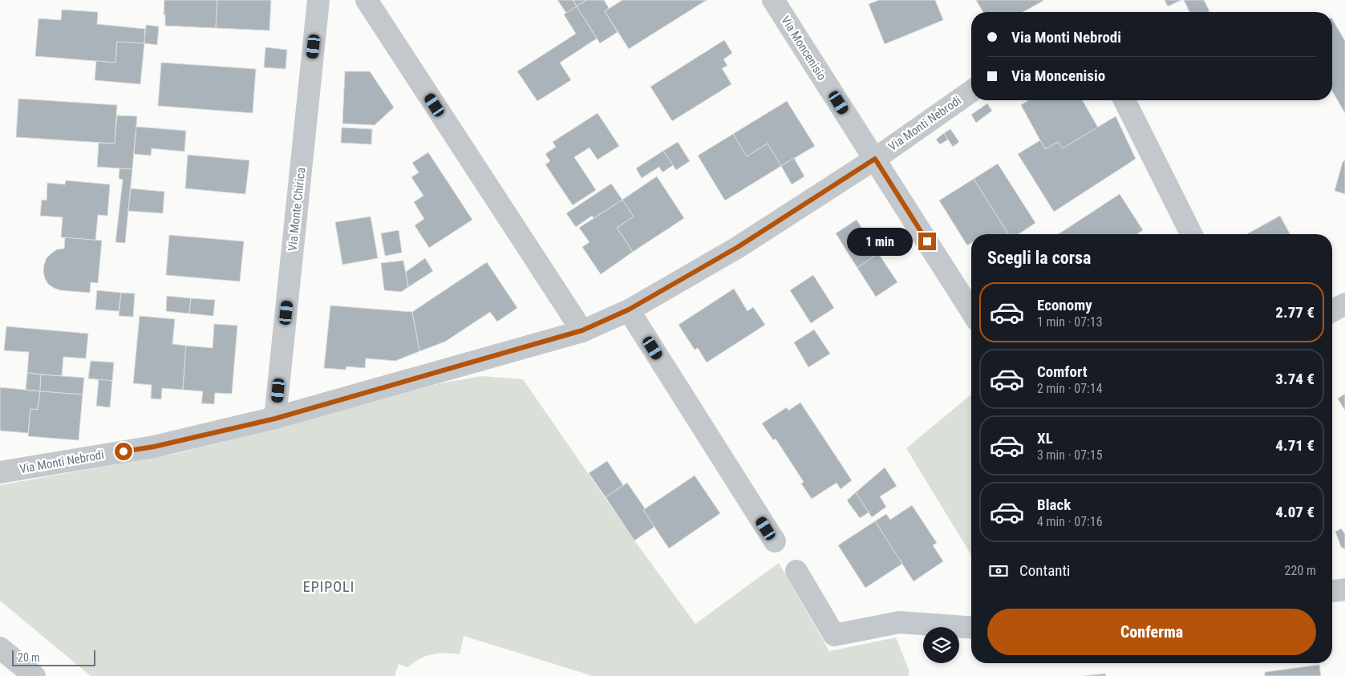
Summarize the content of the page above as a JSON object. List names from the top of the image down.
{
  "streets": {
    "street": ["Via Moncenisio", "Via Monti Nebrodi", "Via Monte Chirica"]
  },
  "crossings": [
    ["Via Moncenisio", "Via Monti Nebrodi"],
    ["Via Monti Nebrodi", "Via Monte Chirica"]
  ],
  "districts": ["EPIPOLI"],
  "scale_bar": "20 m",
  "page": {
    "banner": ["Via Monti Nebrodi", "Via Moncenisio"],
    "bubble": "1 min",
    "heading": "Scegli la corsa",
    "list": [
      {
        "name": "Economy",
        "note": "1 min · 07:13",
        "value": "2.77 €"
      },
      {
        "name": "Comfort",
        "note": "2 min · 07:14",
        "value": "3.74 €"
      },
      {
        "name": "XL",
        "note": "3 min · 07:15",
        "value": "4.71 €"
      },
      {
        "name": "Black",
        "note": "4 min · 07:16",
        "value": "4.07 €"
      }
    ],
    "pay": ["Contanti", "220 m"],
    "buttons": "Conferma",
    "scale": "20 m"
  }
}
